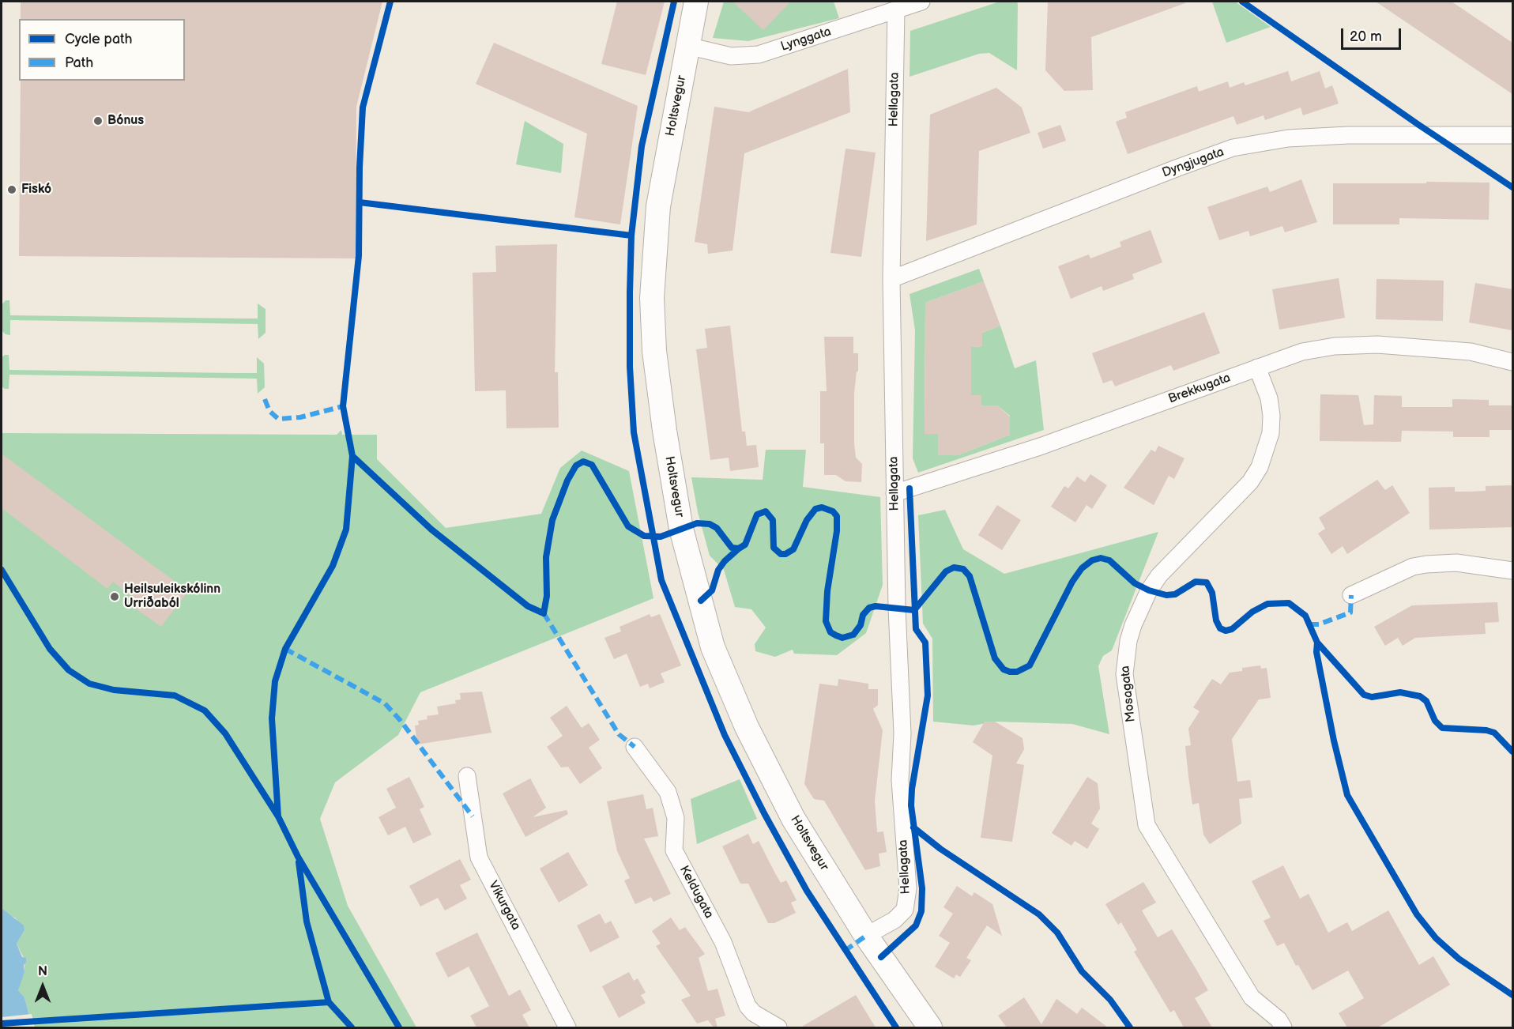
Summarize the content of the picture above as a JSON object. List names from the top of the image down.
{
  "streets": {
    "street": [
      "Lynggata",
      "Hellagata",
      "Holtsvegur",
      "Dyngjugata",
      "Brekkugata",
      "Mosagata",
      "Keldugata",
      "Víkurgata"
    ]
  },
  "crossings": [
    ["Lynggata", "Hellagata"],
    ["Lynggata", "Holtsvegur"],
    ["Hellagata", "Holtsvegur"],
    ["Hellagata", "Dyngjugata"],
    ["Hellagata", "Brekkugata"],
    ["Brekkugata", "Mosagata"]
  ],
  "places": ["Bónus", "Fiskó", "Heilsuleikskólinn Urriðaból"],
  "legend": ["Cycle path", "Path"],
  "scale_bar": "20 m",
  "north": "top"
}
